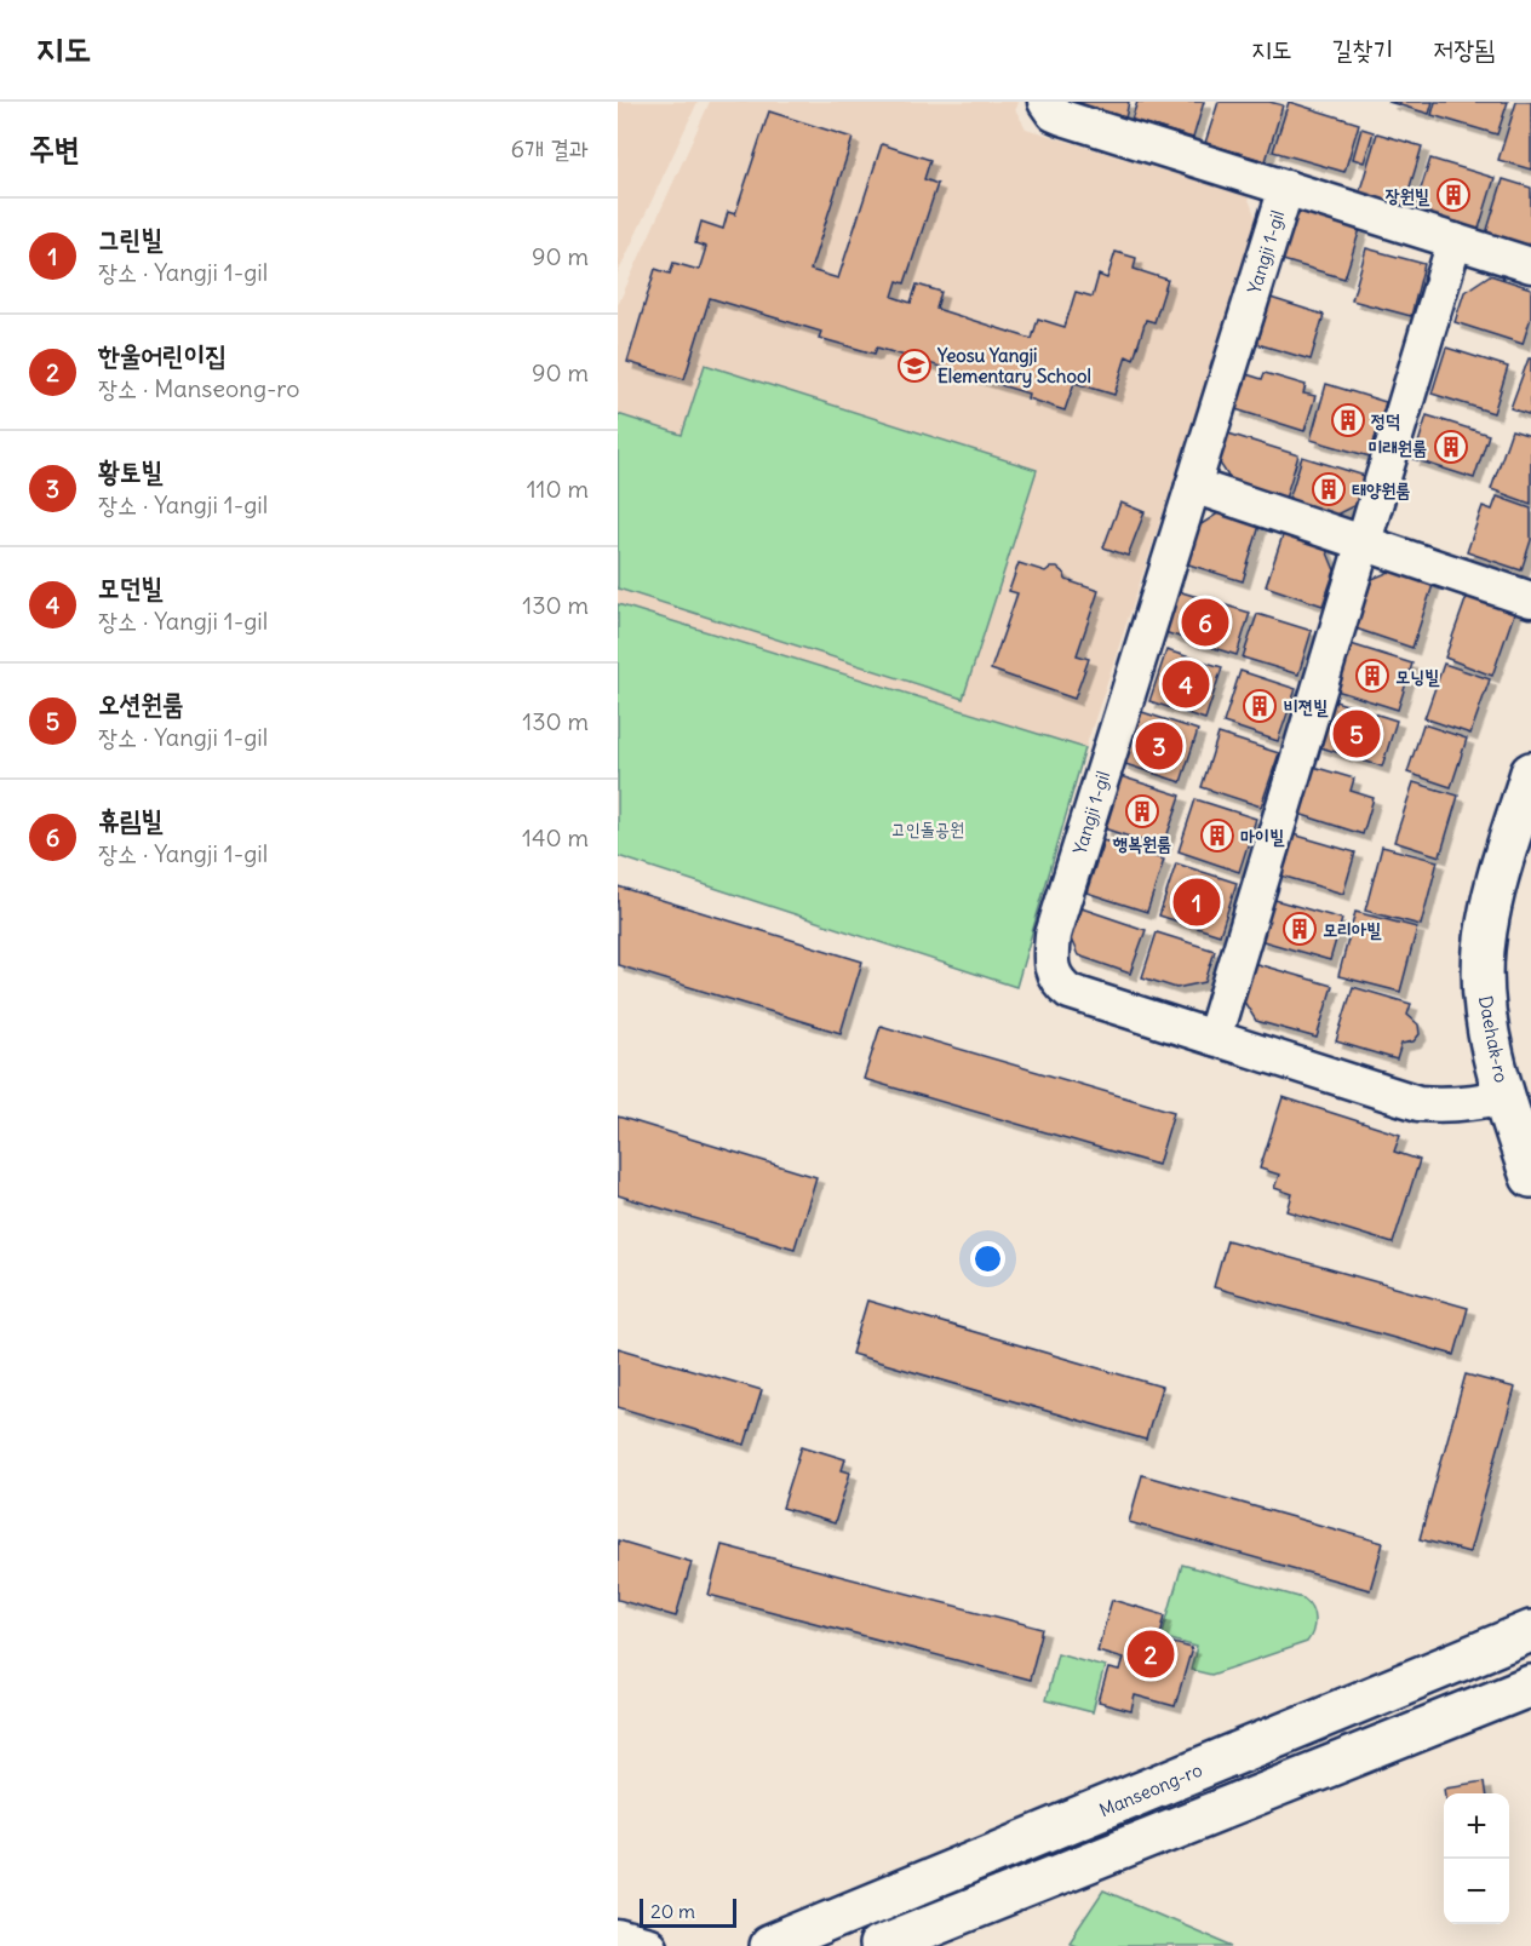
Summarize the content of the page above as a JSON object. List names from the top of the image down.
{
  "streets": {
    "street": ["Yangji 1-gil", "Daehak-ro", "Manseong-ro"]
  },
  "crossings": [
    ["Yangji 1-gil", "Daehak-ro"]
  ],
  "parks": ["고인돌공원"],
  "places": {
    "building": [
      "장원빌",
      "정덕",
      "미래원룸",
      "태양원룸",
      "모닝빌",
      "비젼빌",
      "행복원룸",
      "마이빌",
      "모리아빌"
    ],
    "school or university": ["Yeosu Yangji Elementary School"]
  },
  "scale_bar": "20 m",
  "page": {
    "header": "지도",
    "nav": ["지도", "길찾기", "저장됨"],
    "heading": ["주변", "6개 결과"],
    "list": [
      {
        "mark": "1",
        "name": "그린빌",
        "note": "장소 · Yangji 1-gil",
        "value": "90 m"
      },
      {
        "mark": "2",
        "name": "한울어린이집",
        "note": "장소 · Manseong-ro",
        "value": "90 m"
      },
      {
        "mark": "3",
        "name": "황토빌",
        "note": "장소 · Yangji 1-gil",
        "value": "110 m"
      },
      {
        "mark": "4",
        "name": "모던빌",
        "note": "장소 · Yangji 1-gil",
        "value": "130 m"
      },
      {
        "mark": "5",
        "name": "오션원룸",
        "note": "장소 · Yangji 1-gil",
        "value": "130 m"
      },
      {
        "mark": "6",
        "name": "휴림빌",
        "note": "장소 · Yangji 1-gil",
        "value": "140 m"
      }
    ],
    "pins": [
      "6",
      "4",
      "5",
      "3",
      "1",
      "2"
    ],
    "map_buttons": ["+", "−"],
    "scale": "20 m"
  }
}
